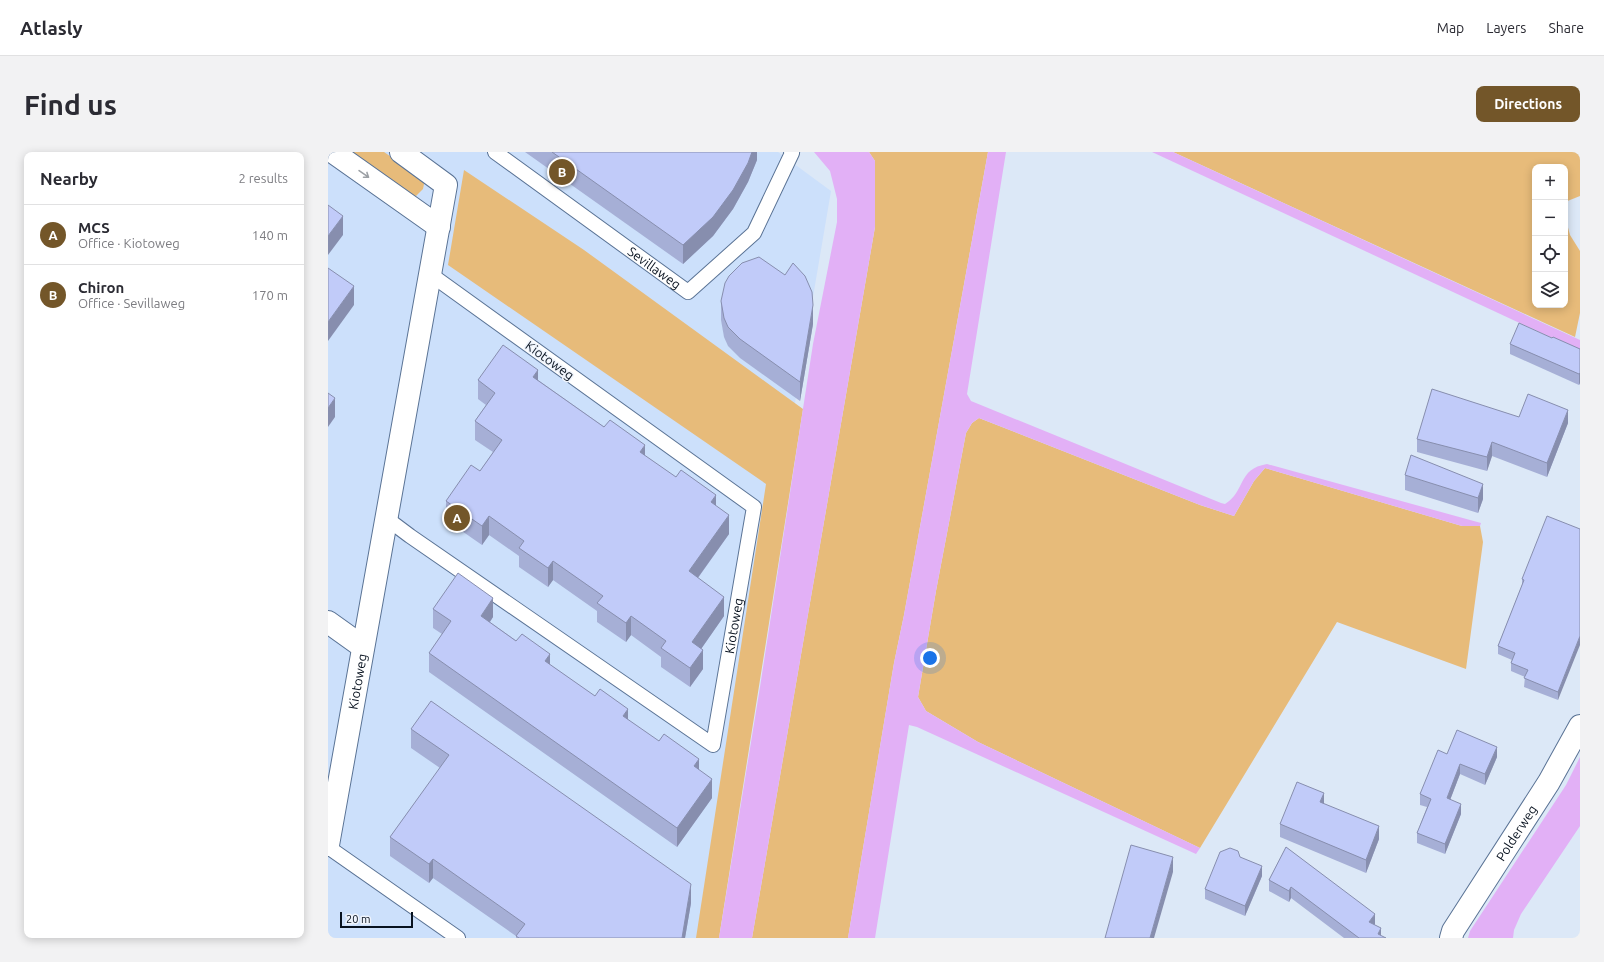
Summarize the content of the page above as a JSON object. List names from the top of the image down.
{
  "streets": {
    "street": ["Kiotoweg", "Polderweg"],
    "lane": ["Sevillaweg"]
  },
  "scale_bar": "20 m",
  "page": {
    "header": "Atlasly",
    "nav": ["Map", "Layers", "Share"],
    "buttons": "Directions",
    "title": "Find us",
    "heading": ["Nearby", "2 results"],
    "pins": ["B", "A"],
    "map_buttons": ["+", "−"],
    "list": [
      {
        "mark": "A",
        "name": "MCS",
        "note": "Office · Kiotoweg",
        "value": "140 m"
      },
      {
        "mark": "B",
        "name": "Chiron",
        "note": "Office · Sevillaweg",
        "value": "170 m"
      }
    ],
    "scale": "20 m"
  }
}
